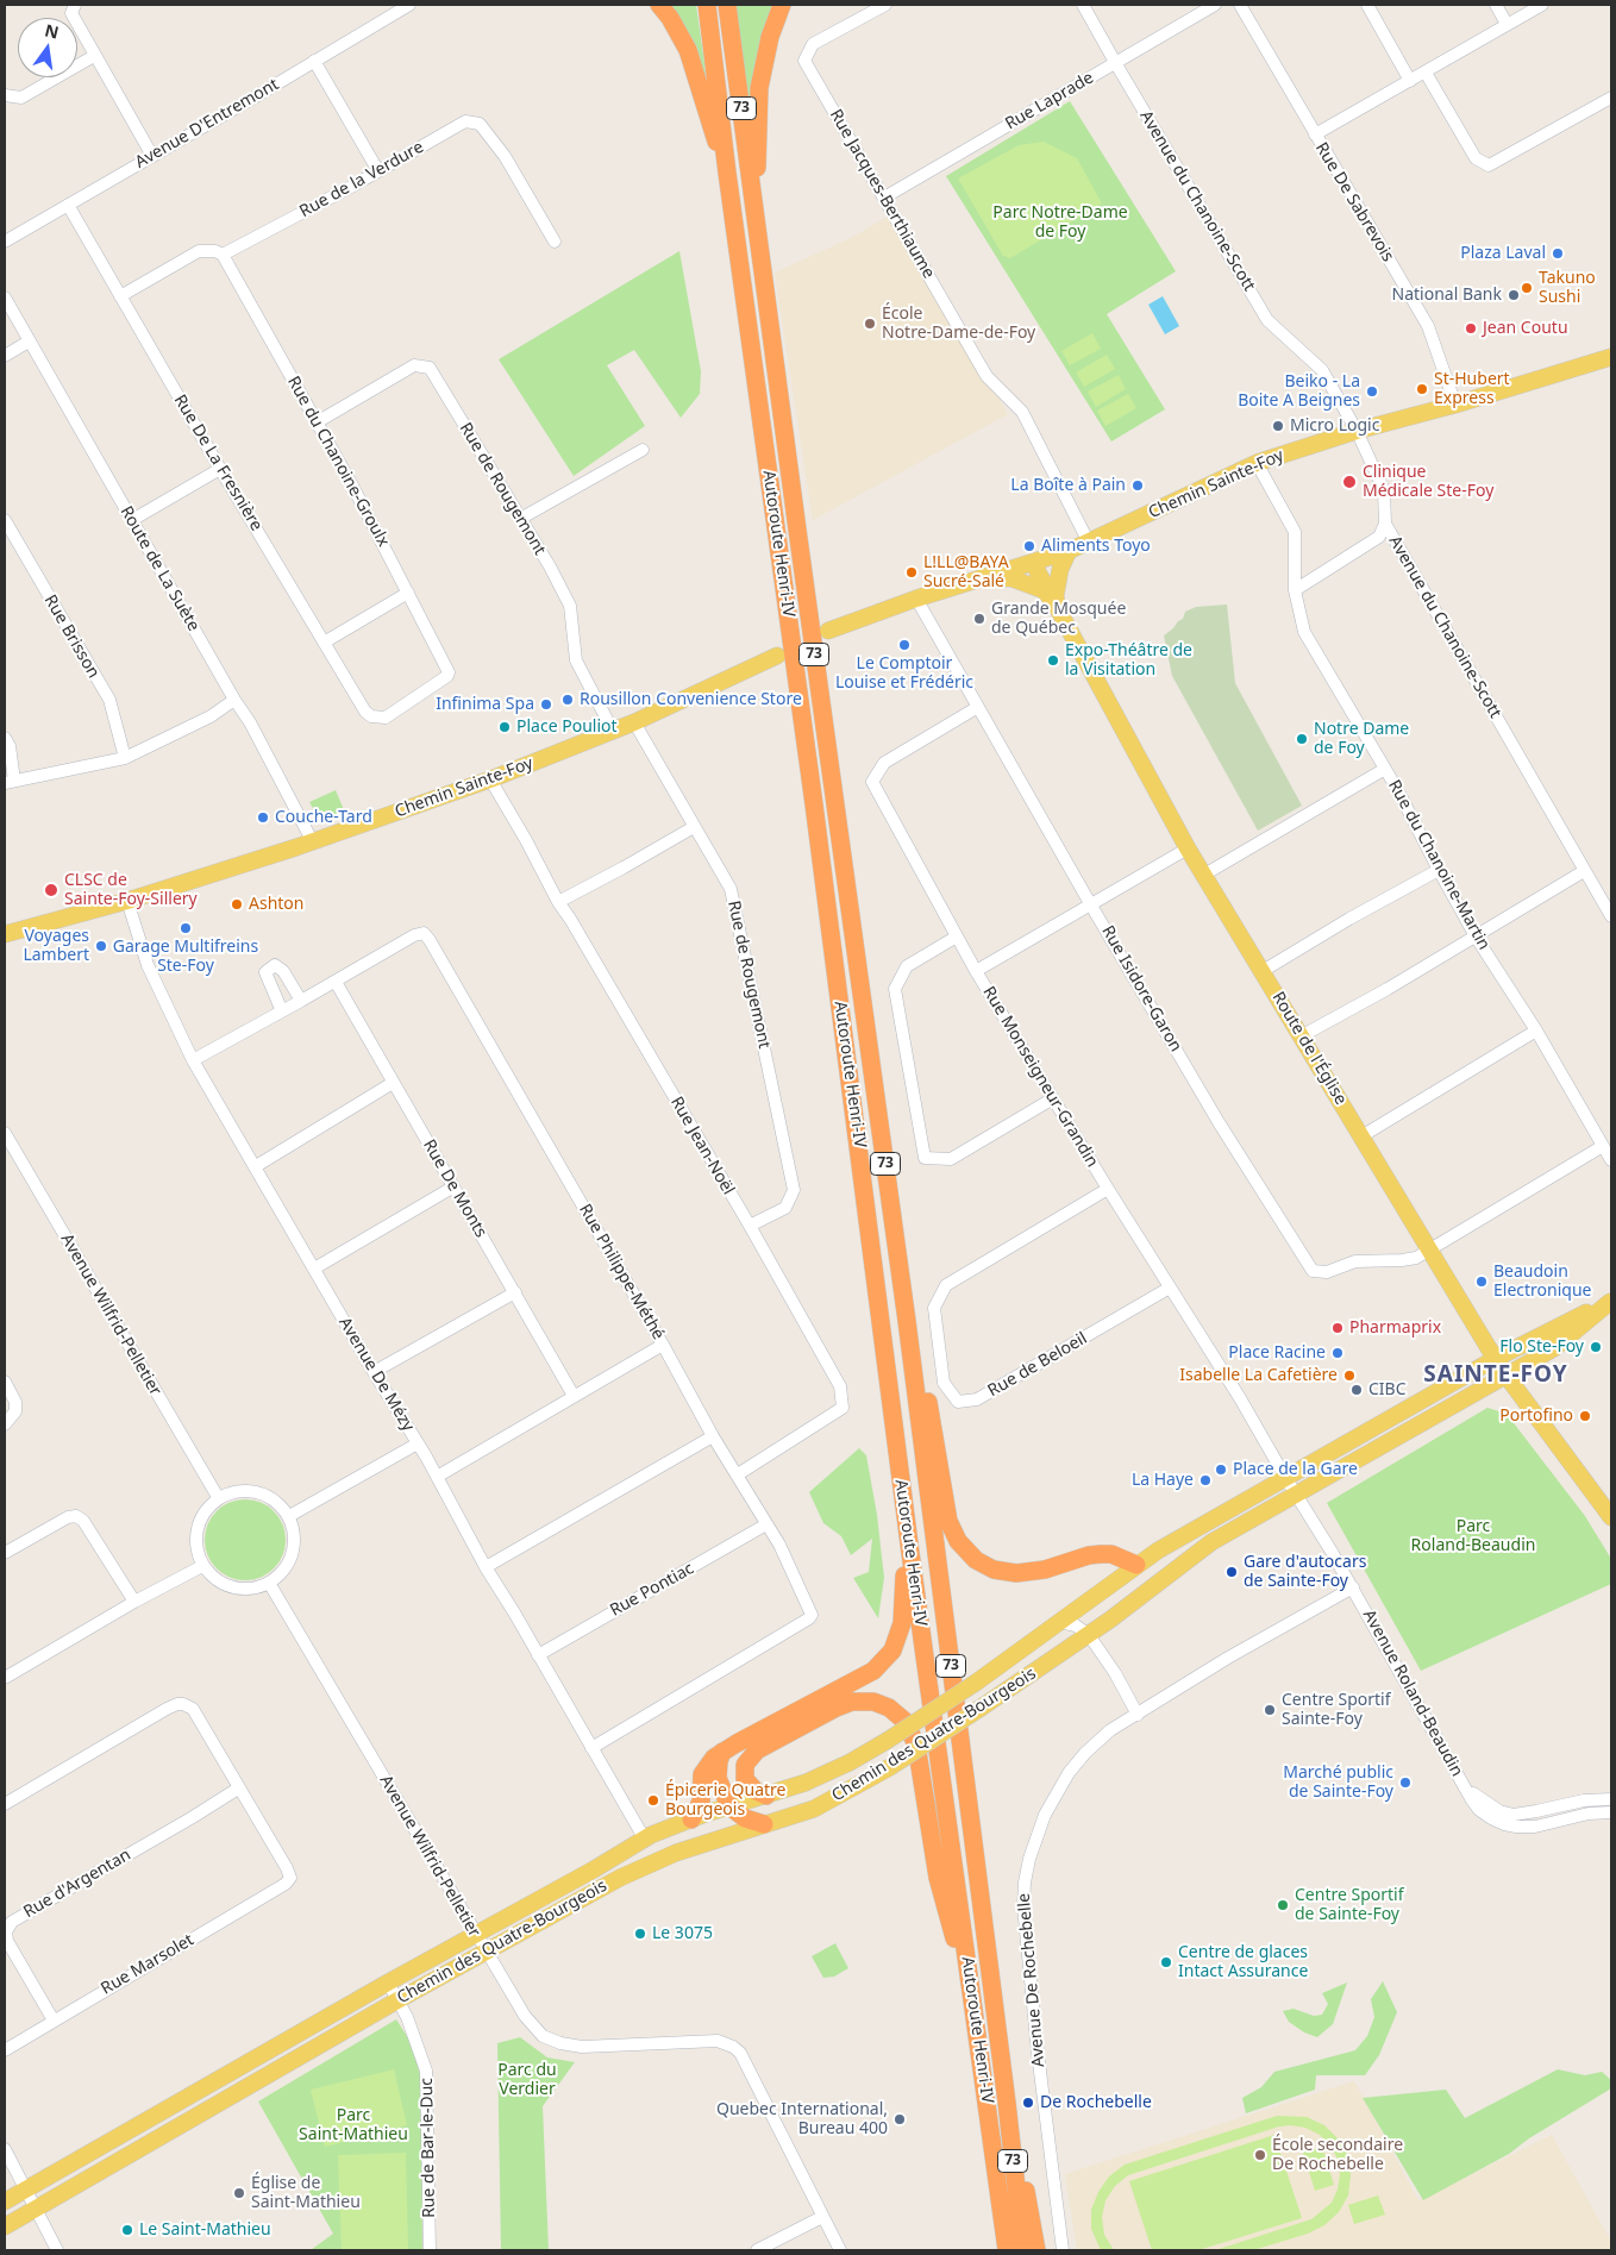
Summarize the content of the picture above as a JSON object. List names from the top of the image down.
{
  "streets": {
    "highway": ["73", "Autoroute Henri-IV"],
    "main road": ["Chemin Sainte-Foy", "Route de l'Église", "Chemin des Quatre-Bourgeois"],
    "street": [
      "Rue Laprade",
      "Avenue D'Entremont",
      "Rue de la Verdure",
      "Rue Jacques-Berthiaume",
      "Avenue du Chanoine-Scott",
      "Rue De Sabrevois",
      "Rue du Chanoine-Groulx",
      "Rue De La Fresnière",
      "Rue de Rougemont",
      "Route de La Suète",
      "Rue Brisson",
      "Rue du Chanoine-Martin",
      "Rue Isidore-Garon",
      "Rue Monseigneur-Grandin",
      "Rue Jean-Noël",
      "Rue De Monts",
      "Rue Philippe-Méthé",
      "Avenue Wilfrid-Pelletier",
      "Rue de Beloeil",
      "Avenue De Mézy",
      "Rue Pontiac",
      "Avenue Roland-Beaudin",
      "Rue d'Argentan",
      "Rue Marsolet",
      "Avenue De Rochebelle",
      "Rue de Bar-le-Duc"
    ]
  },
  "crossings": [
    ["Rue Laprade", "Rue Jacques-Berthiaume"],
    ["Rue Laprade", "Avenue du Chanoine-Scott"],
    ["Avenue D'Entremont", "Rue De La Fresnière"],
    ["Rue de la Verdure", "Rue du Chanoine-Groulx"],
    ["Rue Jacques-Berthiaume", "Chemin Sainte-Foy"],
    ["Avenue du Chanoine-Scott", "Chemin Sainte-Foy"],
    ["Rue De Sabrevois", "Chemin Sainte-Foy"],
    ["Rue du Chanoine-Groulx", "Rue De La Fresnière"],
    ["Rue du Chanoine-Groulx", "Rue de Rougemont"],
    ["Chemin Sainte-Foy", "Rue de Rougemont"],
    ["Chemin Sainte-Foy", "Route de La Suète"],
    ["Chemin Sainte-Foy", "Rue du Chanoine-Martin"],
    ["Chemin Sainte-Foy", "Rue Isidore-Garon"],
    ["Chemin Sainte-Foy", "Route de l'Église"],
    ["Chemin Sainte-Foy", "Rue Jean-Noël"],
    ["Chemin Sainte-Foy", "Avenue De Mézy"],
    ["Rue de Rougemont", "Rue Jean-Noël"],
    ["Rue Isidore-Garon", "Route de l'Église"],
    ["Rue Isidore-Garon", "Rue Monseigneur-Grandin"],
    ["Route de l'Église", "Chemin des Quatre-Bourgeois"],
    ["Rue Monseigneur-Grandin", "Rue de Beloeil"],
    ["Rue Monseigneur-Grandin", "Avenue Roland-Beaudin"],
    ["Rue Monseigneur-Grandin", "Chemin des Quatre-Bourgeois"],
    ["Rue Jean-Noël", "Rue Philippe-Méthé"],
    ["Rue De Monts", "Rue Philippe-Méthé"],
    ["Rue Philippe-Méthé", "Avenue De Mézy"],
    ["Rue Philippe-Méthé", "Rue Pontiac"],
    ["Avenue Wilfrid-Pelletier", "Chemin des Quatre-Bourgeois"],
    ["Avenue De Mézy", "Rue Pontiac"],
    ["Avenue De Mézy", "Chemin des Quatre-Bourgeois"],
    ["Avenue Roland-Beaudin", "Chemin des Quatre-Bourgeois"],
    ["Avenue Roland-Beaudin", "Avenue De Rochebelle"],
    ["Chemin des Quatre-Bourgeois", "Rue de Bar-le-Duc"],
    ["Rue d'Argentan", "Rue Marsolet"]
  ],
  "districts": ["SAINTE-FOY"],
  "parks": [
    "Parc Notre-Dame de Foy",
    "Parc Roland-Beaudin",
    "Parc du Verdier",
    "Parc Saint-Mathieu"
  ],
  "places": [
    "Plaza Laval",
    "Takuno Sushi",
    "National Bank",
    "École Notre-Dame-de-Foy",
    "Jean Coutu",
    "St-Hubert Express",
    "Beiko - La Boite A Beignes",
    "Micro Logic",
    "Clinique Médicale Ste-Foy",
    "La Boîte à Pain",
    "Aliments Toyo",
    "L!LL@BAYA Sucré-Salé",
    "Grande Mosquée de Québec",
    "Le Comptoir Louise et Frédéric",
    "Expo-Théâtre de la Visitation",
    "Rousillon Convenience Store",
    "Infinima Spa",
    "Place Pouliot",
    "Notre Dame de Foy",
    "Couche-Tard",
    "CLSC de Sainte-Foy-Sillery",
    "Ashton",
    "Garage Multifreins Ste-Foy",
    "Voyages Lambert",
    "Beaudoin Electronique",
    "Pharmaprix",
    "Flo Ste-Foy",
    "Place Racine",
    "Isabelle La Cafetière",
    "CIBC",
    "Portofino",
    "Place de la Gare",
    "La Haye",
    "Gare d'autocars de Sainte-Foy",
    "Centre Sportif Sainte-Foy",
    "Marché public de Sainte-Foy",
    "Épicerie Quatre Bourgeois",
    "Centre Sportif de Sainte-Foy",
    "Le 3075",
    "Centre de glaces Intact Assurance",
    "De Rochebelle",
    "Quebec International, Bureau 400",
    "École secondaire De Rochebelle",
    "Église de Saint-Mathieu",
    "Le Saint-Mathieu"
  ],
  "north": "top"
}
